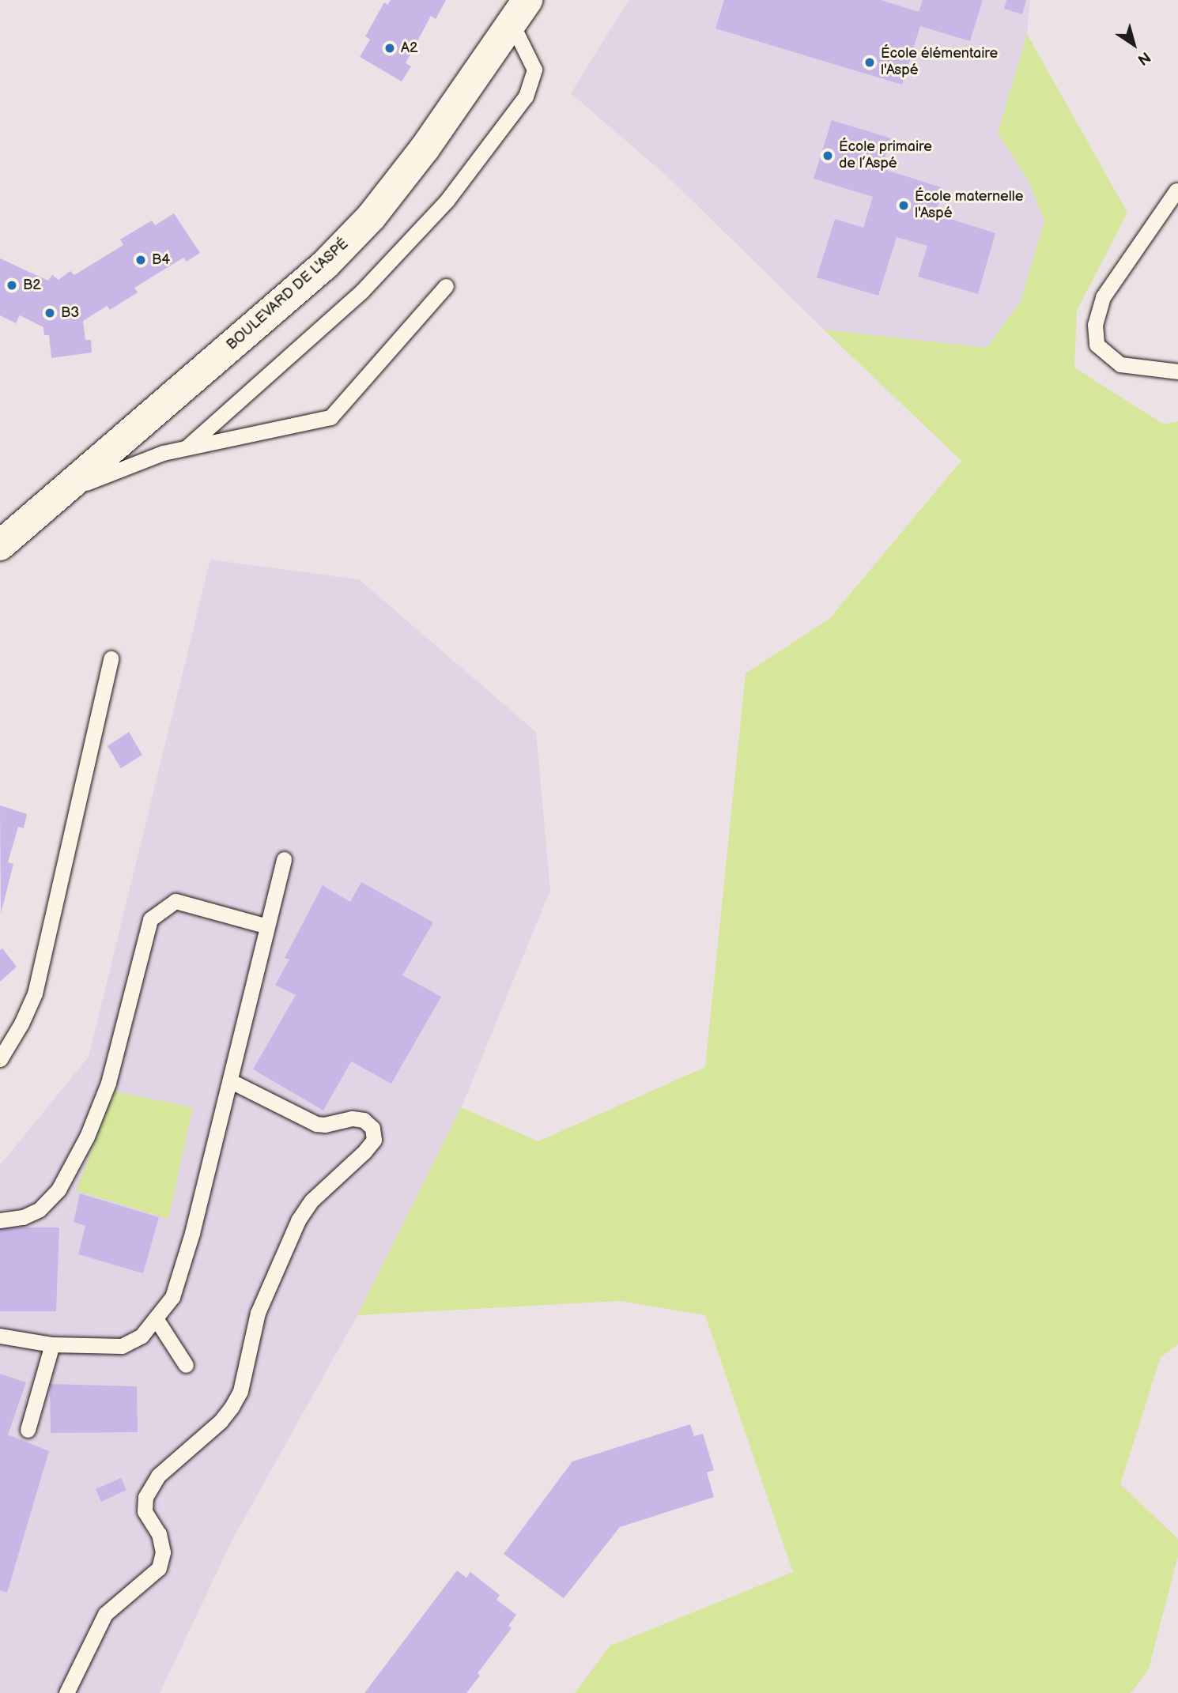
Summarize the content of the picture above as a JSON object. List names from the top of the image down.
{
  "streets": {
    "street": ["BOULEVARD DE L'ASPÉ"]
  },
  "places": [
    "A2",
    "École élémentaire l'Aspé",
    "École primaire de l’Aspé",
    "École maternelle l'Aspé",
    "B4",
    "B2",
    "B3"
  ],
  "north": "bottom right"
}
